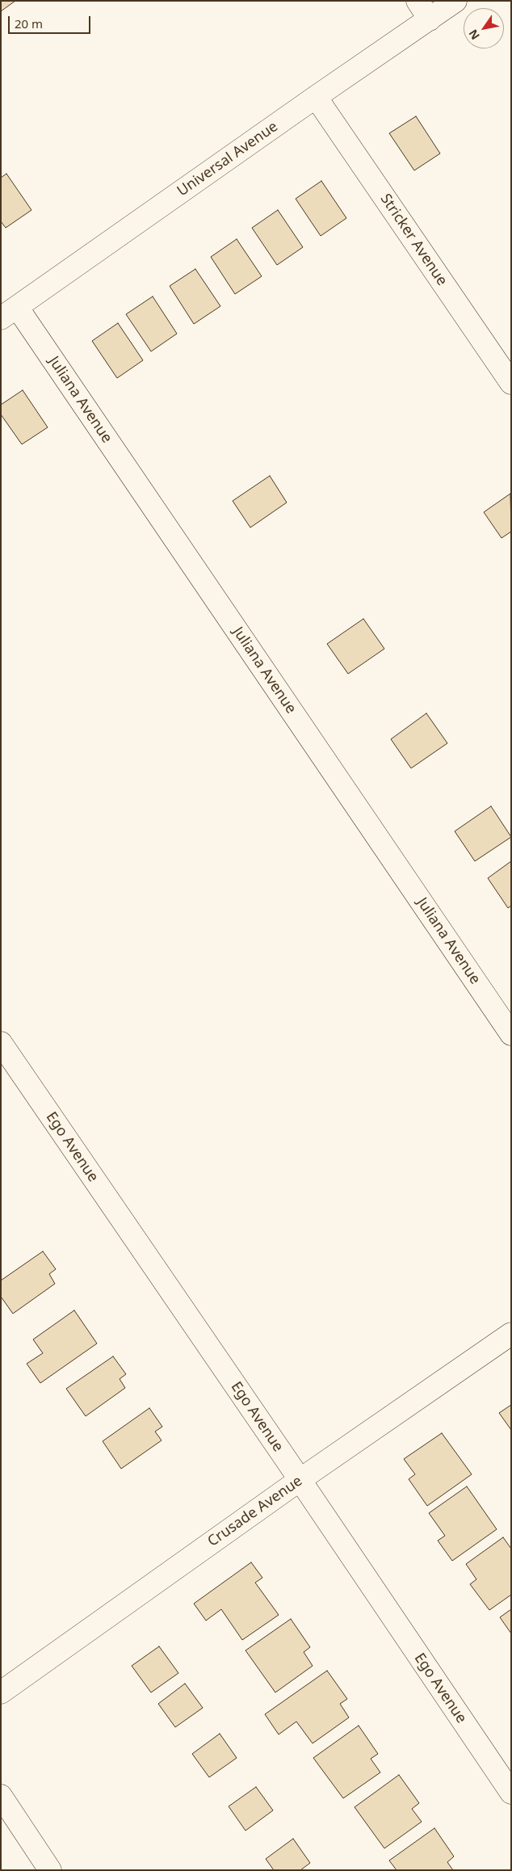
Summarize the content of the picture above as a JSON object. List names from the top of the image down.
{
  "streets": {
    "street": [
      "Universal Avenue",
      "Stricker Avenue",
      "Juliana Avenue",
      "Ego Avenue",
      "Crusade Avenue"
    ]
  },
  "crossings": [
    ["Universal Avenue", "Stricker Avenue"],
    ["Universal Avenue", "Juliana Avenue"],
    ["Ego Avenue", "Crusade Avenue"]
  ],
  "scale_bar": "20 m",
  "north": "bottom left"
}
